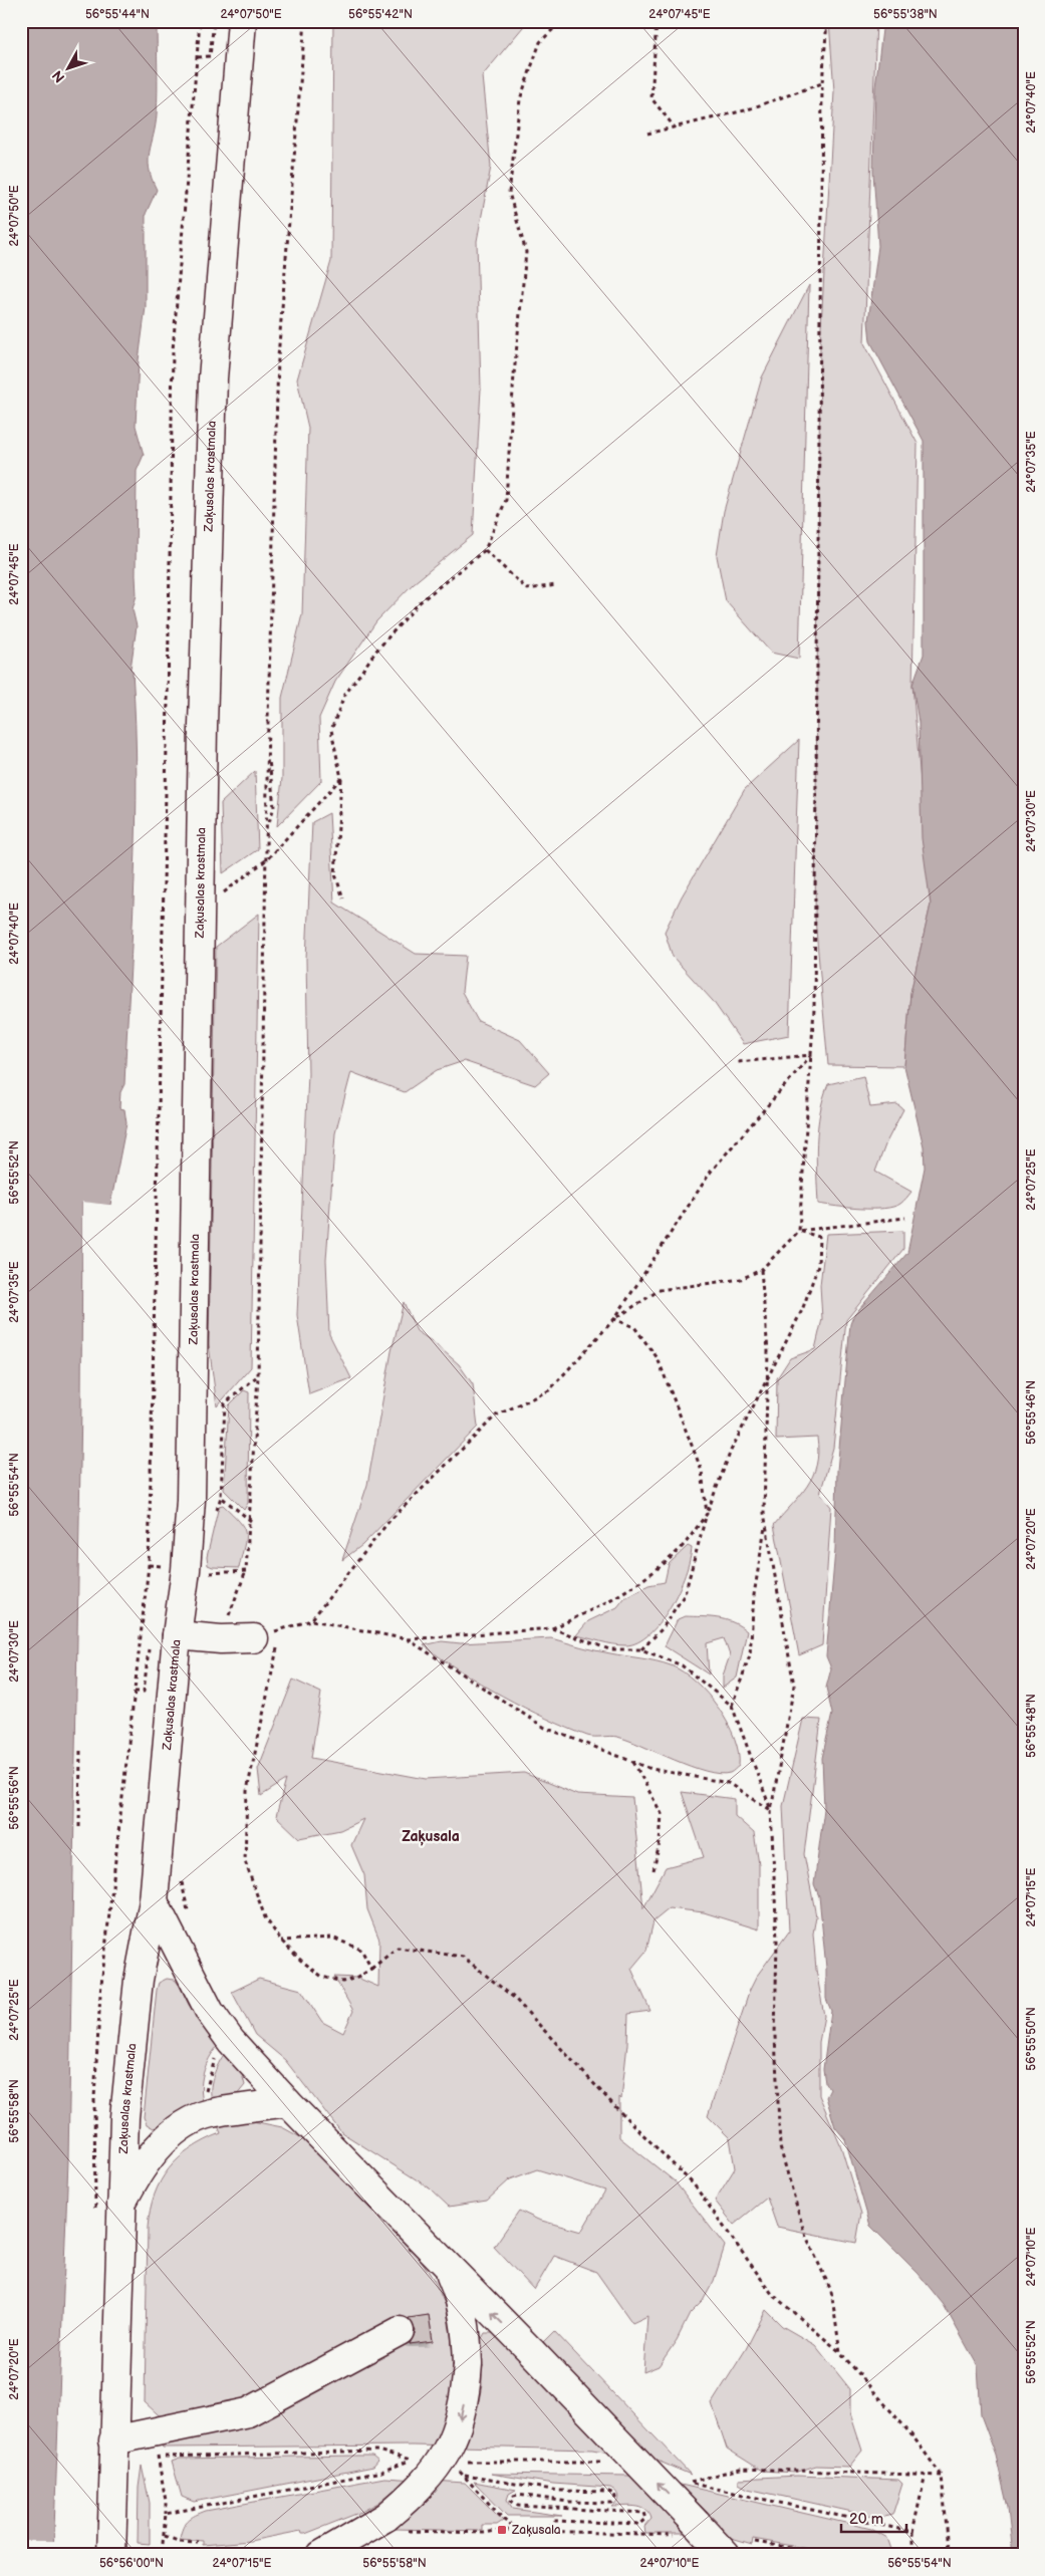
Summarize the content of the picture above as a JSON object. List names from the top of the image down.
{
  "streets": {
    "main road": ["Zaķusalas krastmala"]
  },
  "districts": ["Zaķusala"],
  "places": {
    "transit": ["Zaķusala"]
  },
  "scale_bar": "20 m",
  "north": "bottom left",
  "coordinates": [
    "56°55'44\"N",
    "24°07'50\"E",
    "56°55'42\"N",
    "24°07'45\"E",
    "56°55'38\"N",
    "24°07'40\"E",
    "24°07'35\"E",
    "24°07'30\"E",
    "56°55'52\"N",
    "24°07'25\"E",
    "56°55'46\"N",
    "56°55'54\"N",
    "24°07'20\"E",
    "56°55'48\"N",
    "56°55'56\"N",
    "24°07'15\"E",
    "56°55'50\"N",
    "56°55'58\"N",
    "24°07'10\"E",
    "56°56'00\"N"
  ]
}
